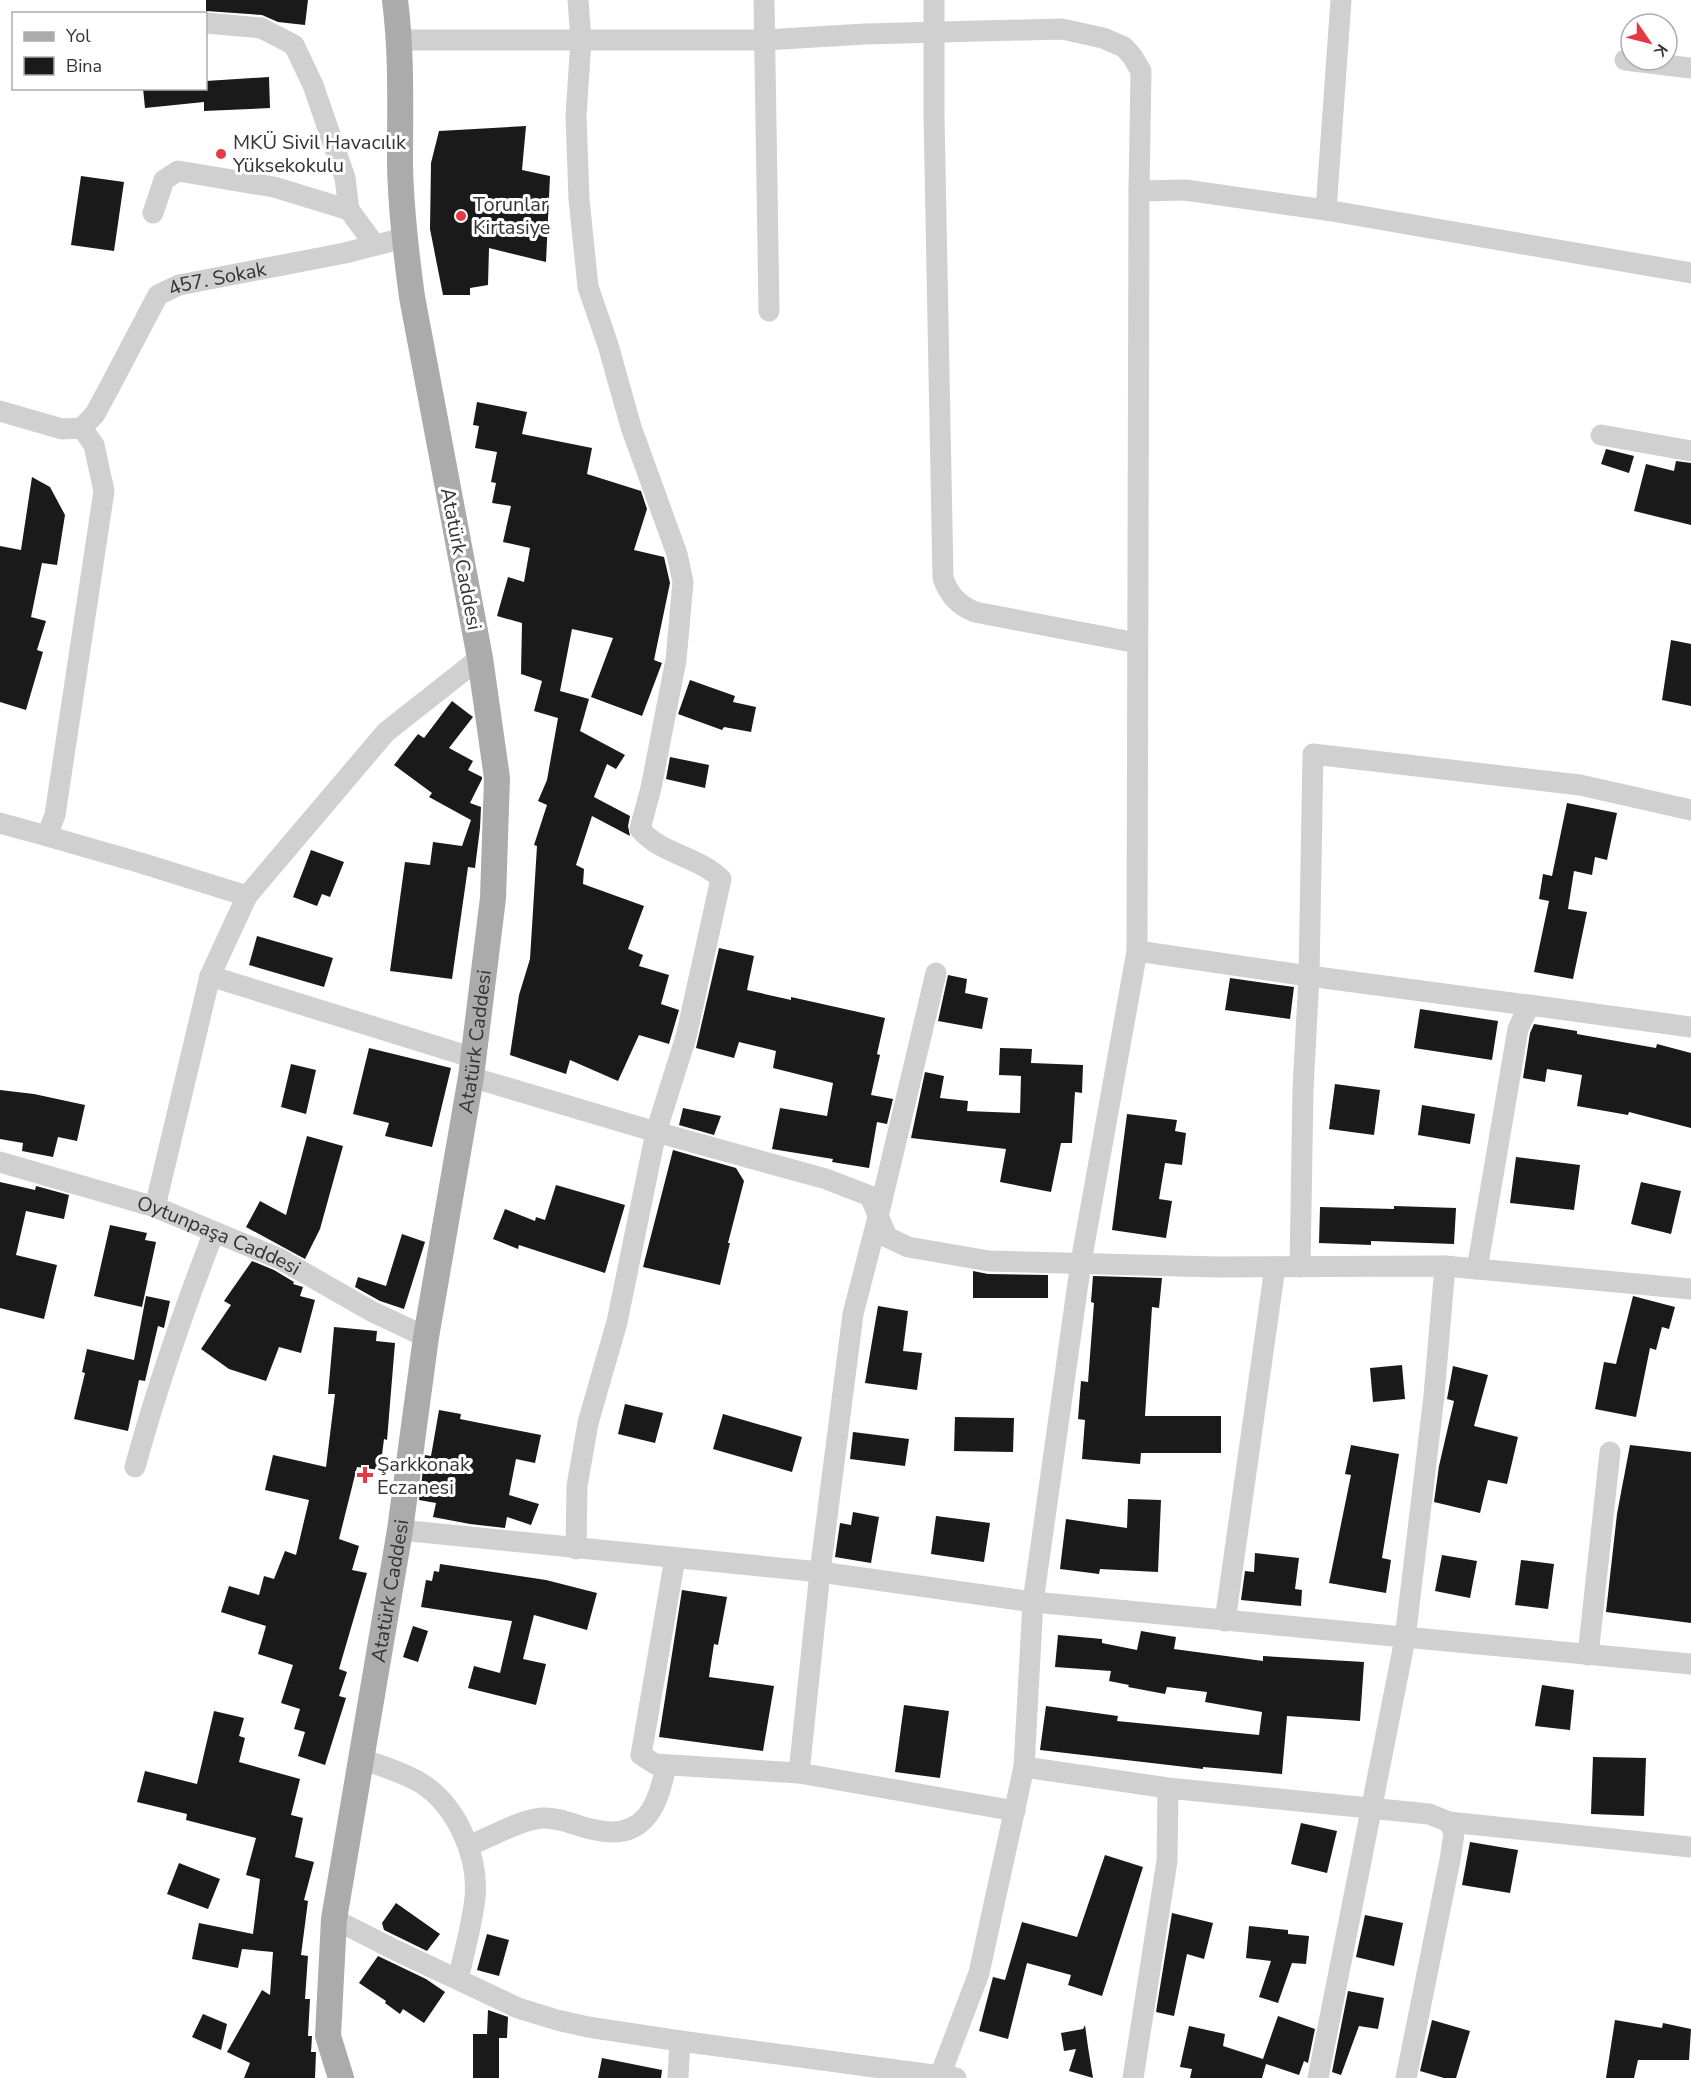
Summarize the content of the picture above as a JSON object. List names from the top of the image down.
{
  "streets": {
    "main road": ["Atatürk Caddesi"],
    "street": ["457. Sokak", "Oytunpaşa Caddesi"]
  },
  "crossings": [
    ["457. Sokak", "Atatürk Caddesi"],
    ["Atatürk Caddesi", "Oytunpaşa Caddesi"]
  ],
  "places": {
    "other": ["MKÜ Sivil Havacılık Yüksekokulu", "Torunlar Kirtasiye"],
    "health": ["Şarkkonak Eczanesi"]
  },
  "legend": ["Yol", "Bina"],
  "north": "bottom right"
}
